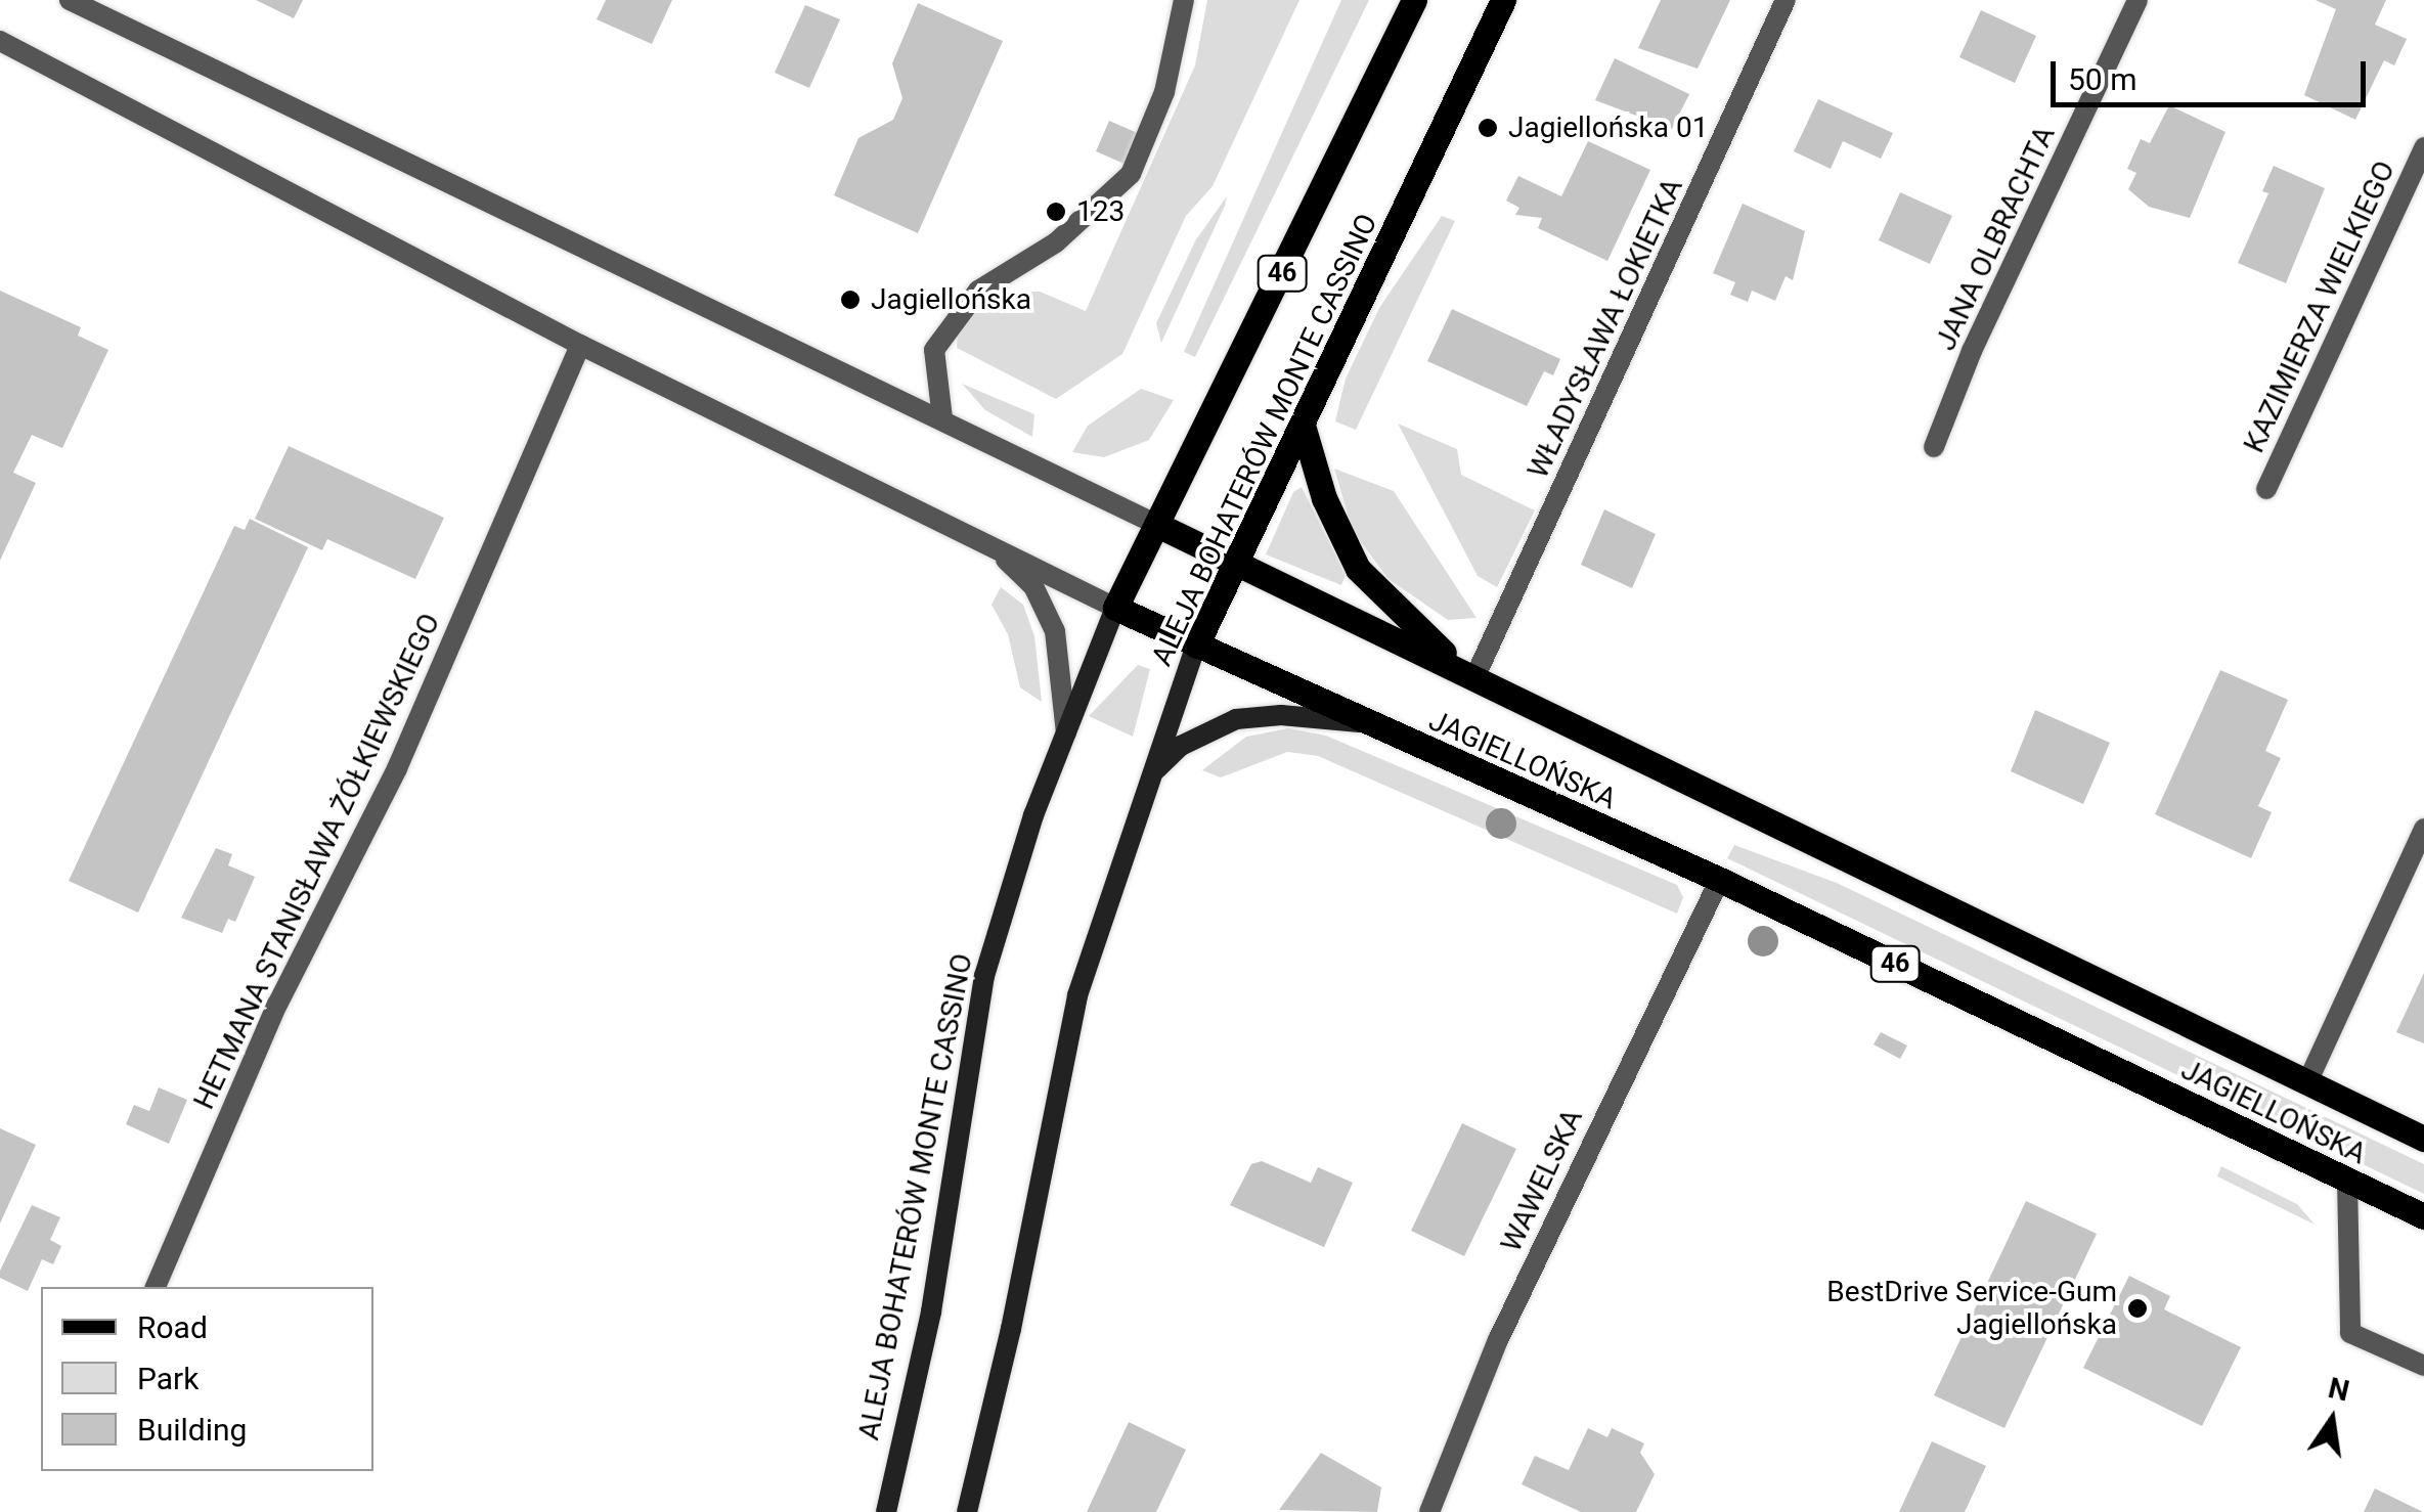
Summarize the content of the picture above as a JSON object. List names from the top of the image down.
{
  "streets": {
    "main road": ["46", "ALEJA BOHATERÓW MONTE CASSINO", "JAGIELLOŃSKA"],
    "street": [
      "JANA OLBRACHTA",
      "KAZIMIERZA WIELKIEGO",
      "WŁADYSŁAWA ŁOKIETKA",
      "HETMANA STANISŁAWA ŻÓŁKIEWSKIEGO",
      "WAWELSKA"
    ]
  },
  "crossings": [
    ["WŁADYSŁAWA ŁOKIETKA", "JAGIELLOŃSKA"],
    ["ALEJA BOHATERÓW MONTE CASSINO", "JAGIELLOŃSKA"],
    ["JAGIELLOŃSKA", "HETMANA STANISŁAWA ŻÓŁKIEWSKIEGO"],
    ["JAGIELLOŃSKA", "WAWELSKA"]
  ],
  "places": [
    "Jagiellońska 01",
    "123",
    "Jagiellońska",
    "BestDrive Service-Gum Jagiellońska"
  ],
  "legend": ["Road", "Park", "Building"],
  "scale_bar": "50 m",
  "north": "top"
}
